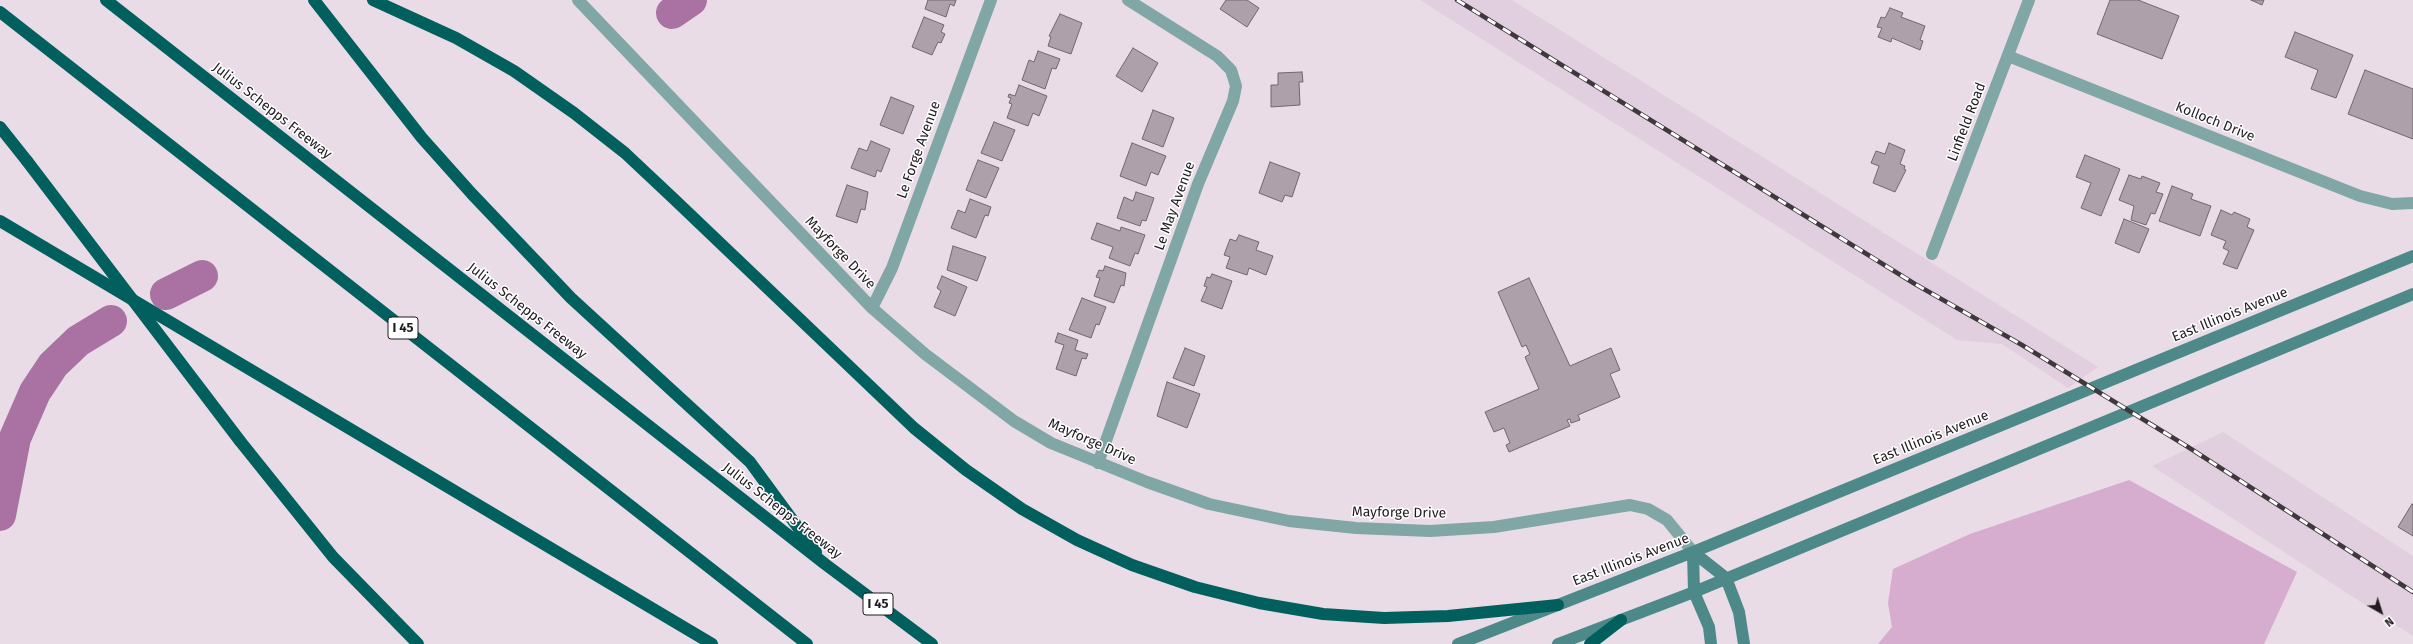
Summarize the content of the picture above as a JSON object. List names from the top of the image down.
{
  "streets": {
    "highway": ["Julius Schepps Freeway", "I 45"],
    "main road": ["East Illinois Avenue"],
    "street": [
      "Linfield Road",
      "Kolloch Drive",
      "Le Forge Avenue",
      "Le May Avenue",
      "Mayforge Drive"
    ]
  },
  "crossings": [
    ["Linfield Road", "Kolloch Drive"],
    ["Le Forge Avenue", "Mayforge Drive"],
    ["Le May Avenue", "Mayforge Drive"],
    ["Mayforge Drive", "East Illinois Avenue"]
  ],
  "north": "bottom right"
}
